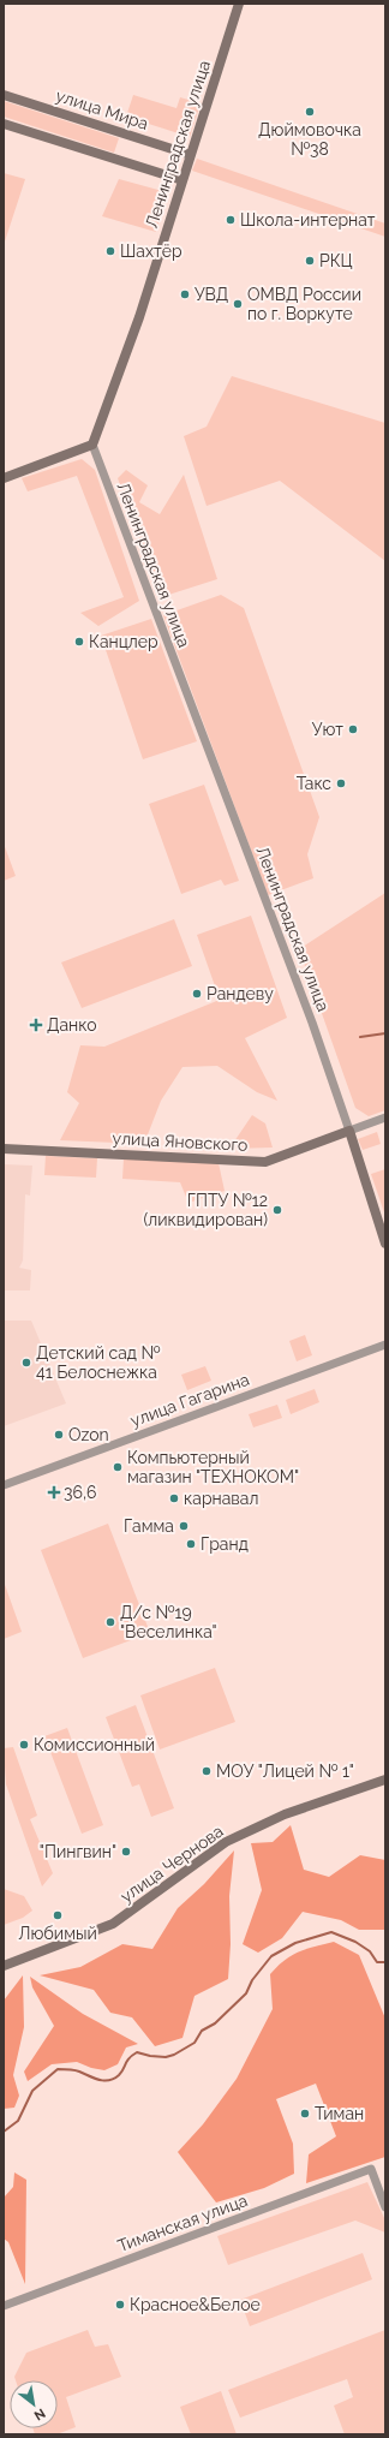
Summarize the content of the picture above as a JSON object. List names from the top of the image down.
{
  "streets": {
    "main road": [
      "улица Мира",
      "Ленинградская улица",
      "улица Яновского",
      "улица Чернова"
    ],
    "street": ["улица Гагарина", "Тиманская улица"]
  },
  "crossings": [
    ["улица Мира", "Ленинградская улица"],
    ["Ленинградская улица", "улица Яновского"]
  ],
  "places": {
    "other": [
      "Дюймовочка №38",
      "Школа-интернат",
      "Шахтёр",
      "РКЦ",
      "УВД",
      "ОМВД России по г. Воркуте",
      "Канцлер",
      "Уют",
      "Такс",
      "Рандеву",
      "ГПТУ №12 (ликвидирован)",
      "Детский сад № 41 Белоснежка",
      "Ozon",
      "Компьютерный магазин \"ТЕХНОКОМ\"",
      "карнавал",
      "Гамма",
      "Гранд",
      "Д/с №19 \"Веселинка\"",
      "Комиссионный",
      "МОУ \"Лицей № 1\"",
      "\"Пингвин\"",
      "Любимый",
      "Тиман",
      "Красное&Белое"
    ],
    "health": ["Данко", "36,6"]
  },
  "north": "bottom right"
}
